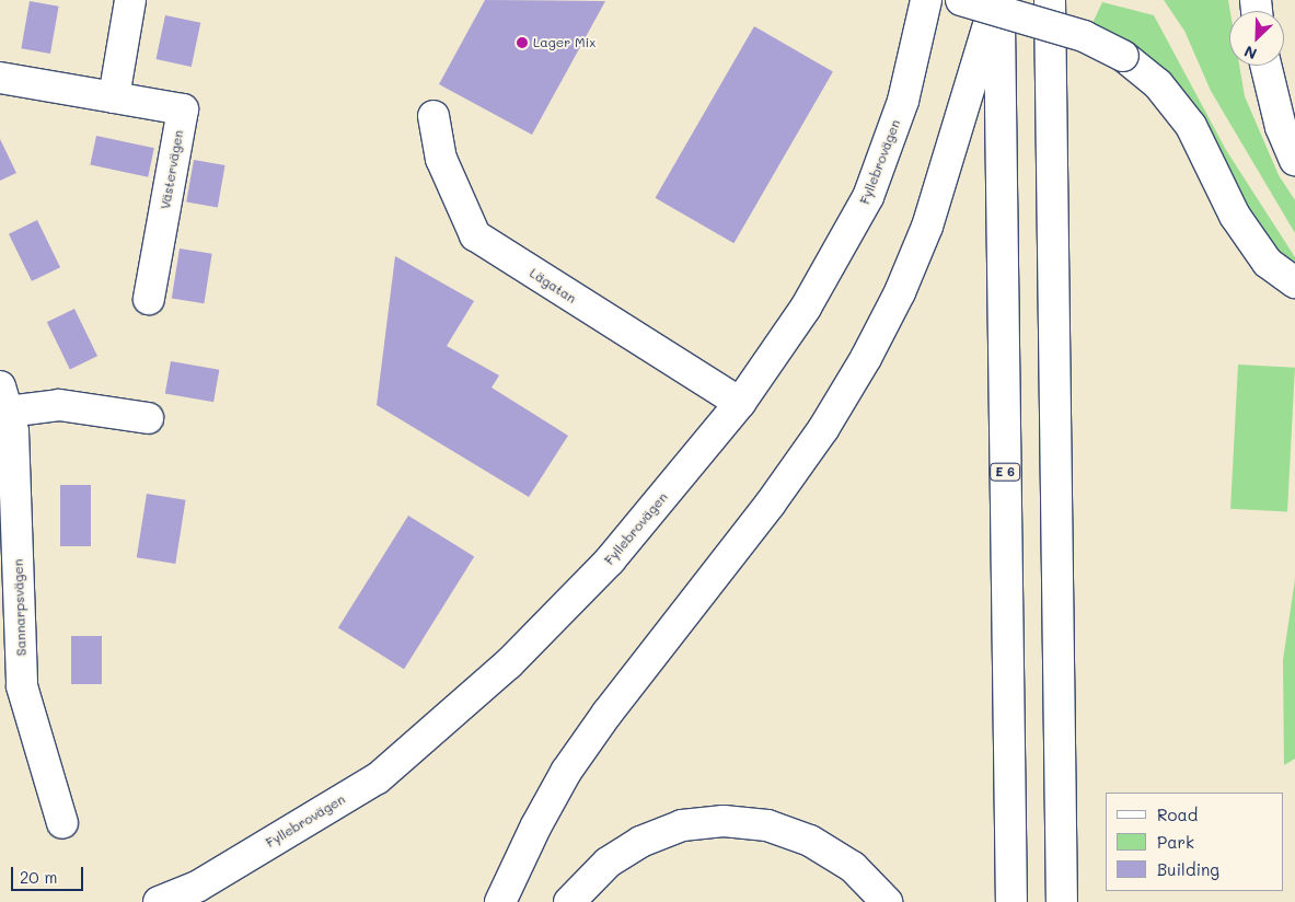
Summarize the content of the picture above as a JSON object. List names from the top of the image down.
{
  "streets": {
    "main road": [
      "Fyllebrovägen",
      "Västervägen",
      "Lägatan",
      "E 6",
      "Sannarpsvägen"
    ]
  },
  "crossings": [
    ["Fyllebrovägen", "Lägatan"]
  ],
  "places": ["Lager Mix"],
  "legend": ["Road", "Park", "Building"],
  "scale_bar": "20 m",
  "north": "bottom left"
}
